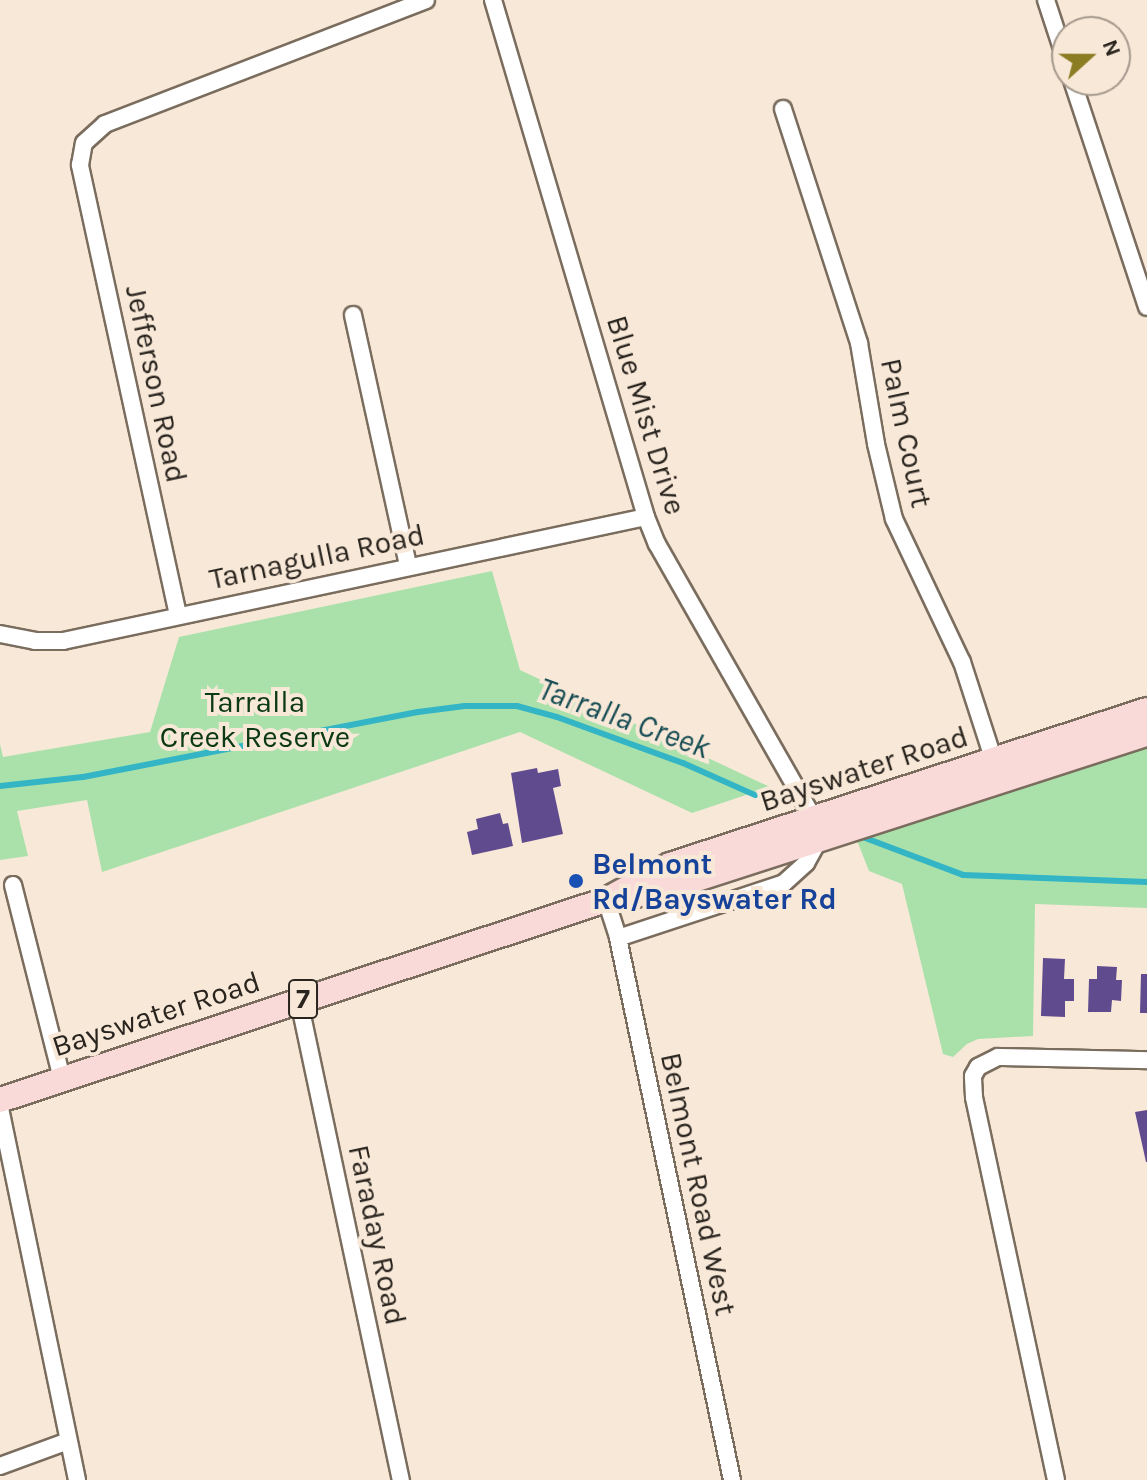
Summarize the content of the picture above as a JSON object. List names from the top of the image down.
{
  "streets": {
    "main road": ["Bayswater Road", "7"],
    "street": [
      "Jefferson Road",
      "Blue Mist Drive",
      "Palm Court",
      "Tarnagulla Road",
      "Belmont Road West",
      "Faraday Road"
    ]
  },
  "crossings": [
    ["Jefferson Road", "Tarnagulla Road"],
    ["Blue Mist Drive", "Tarnagulla Road"],
    ["Blue Mist Drive", "Bayswater Road"],
    ["Palm Court", "Bayswater Road"],
    ["Bayswater Road", "Belmont Road West"],
    ["Bayswater Road", "Faraday Road"]
  ],
  "water": ["Tarralla Creek"],
  "parks": ["Tarralla Creek Reserve"],
  "places": ["Belmont Rd/Bayswater Rd"],
  "north": "right"
}
